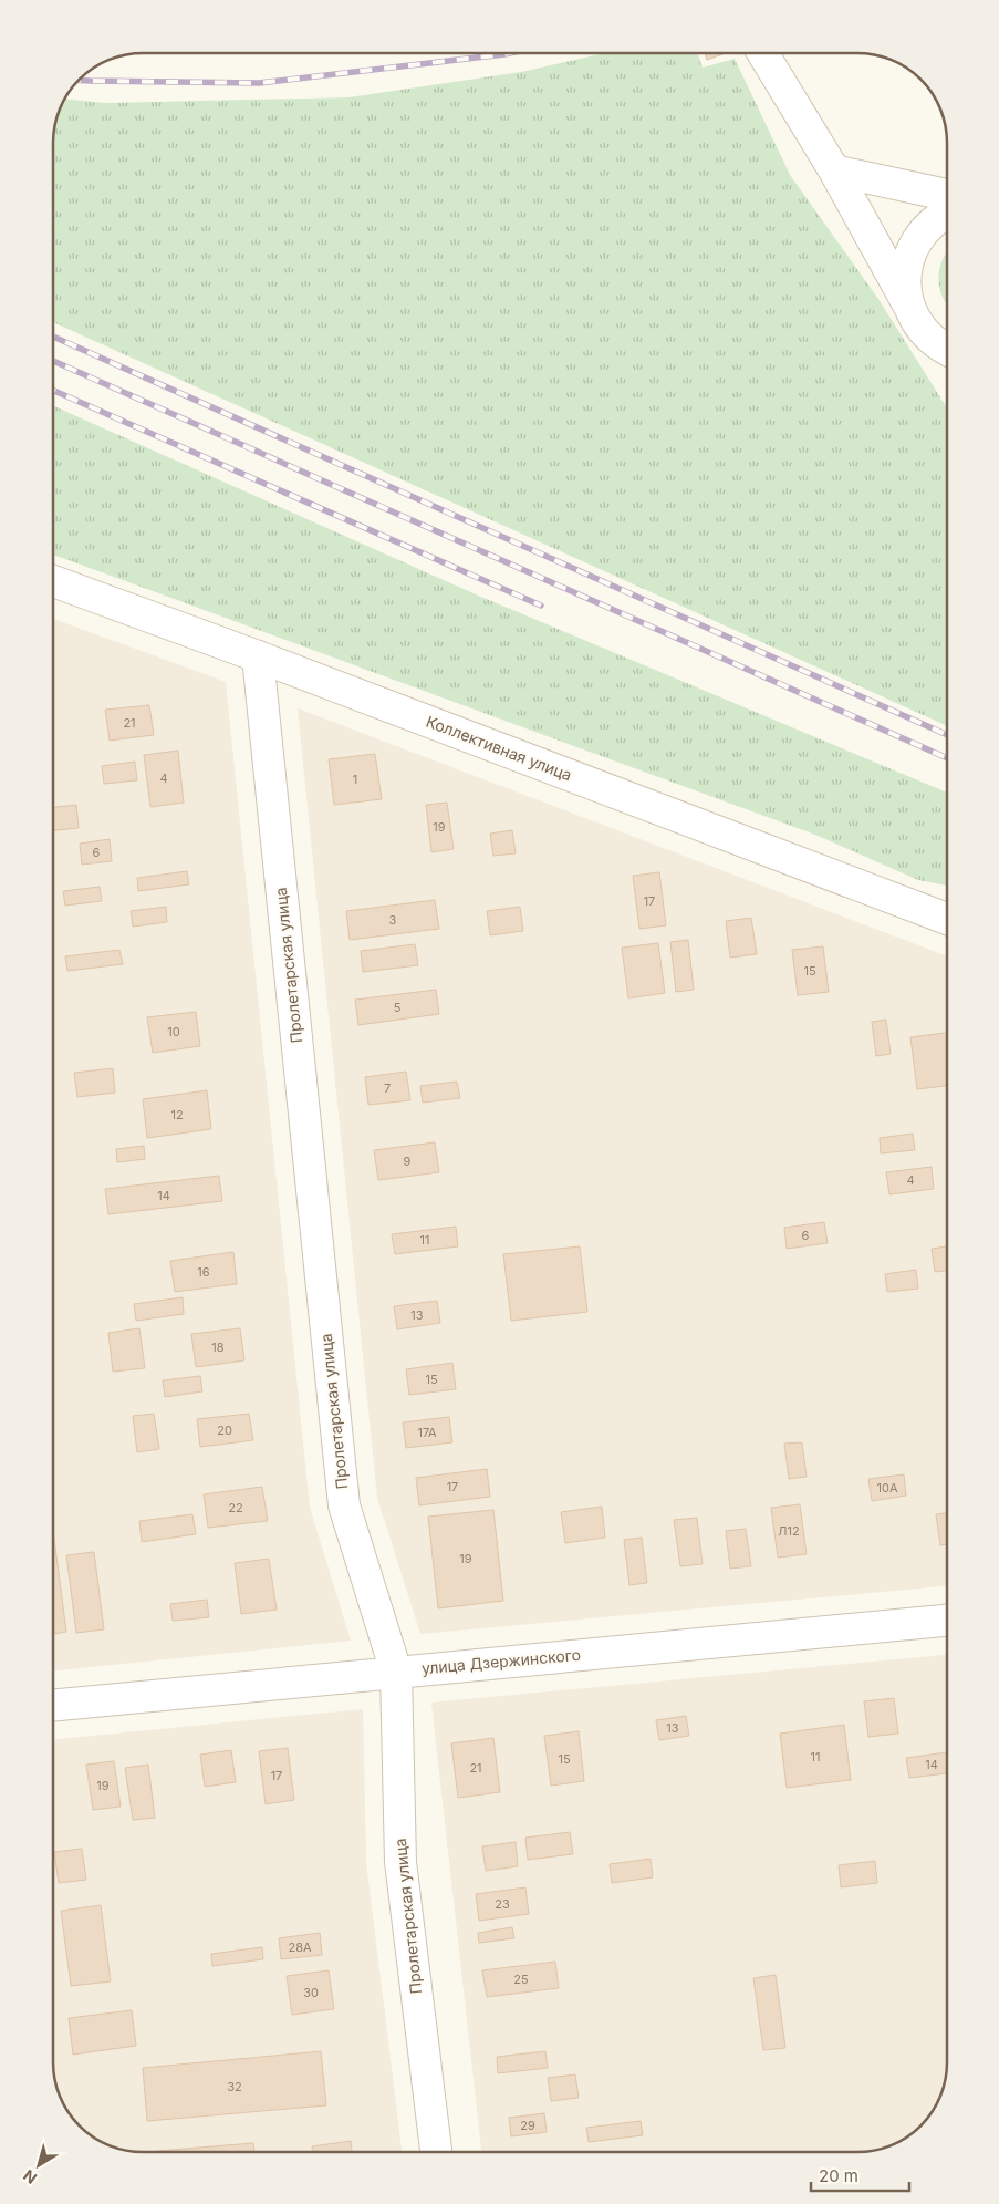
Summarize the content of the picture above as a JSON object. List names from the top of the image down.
{
  "streets": {
    "street": ["Коллективная улица", "Пролетарская улица", "улица Дзержинского"]
  },
  "crossings": [
    ["Коллективная улица", "Пролетарская улица"],
    ["Пролетарская улица", "улица Дзержинского"]
  ],
  "house_numbers": [
    "21",
    "4",
    "1",
    "19",
    "6",
    "17",
    "3",
    "15",
    "5",
    "10",
    "7",
    "12",
    "9",
    "4",
    "14",
    "6",
    "11",
    "16",
    "13",
    "18",
    "15",
    "20",
    "17А",
    "17",
    "10А",
    "22",
    "Л12",
    "19",
    "13",
    "11",
    "15",
    "14",
    "21",
    "17",
    "19",
    "23",
    "28А",
    "25",
    "30",
    "32",
    "29"
  ],
  "scale_bar": "20 m",
  "north": "bottom left"
}
